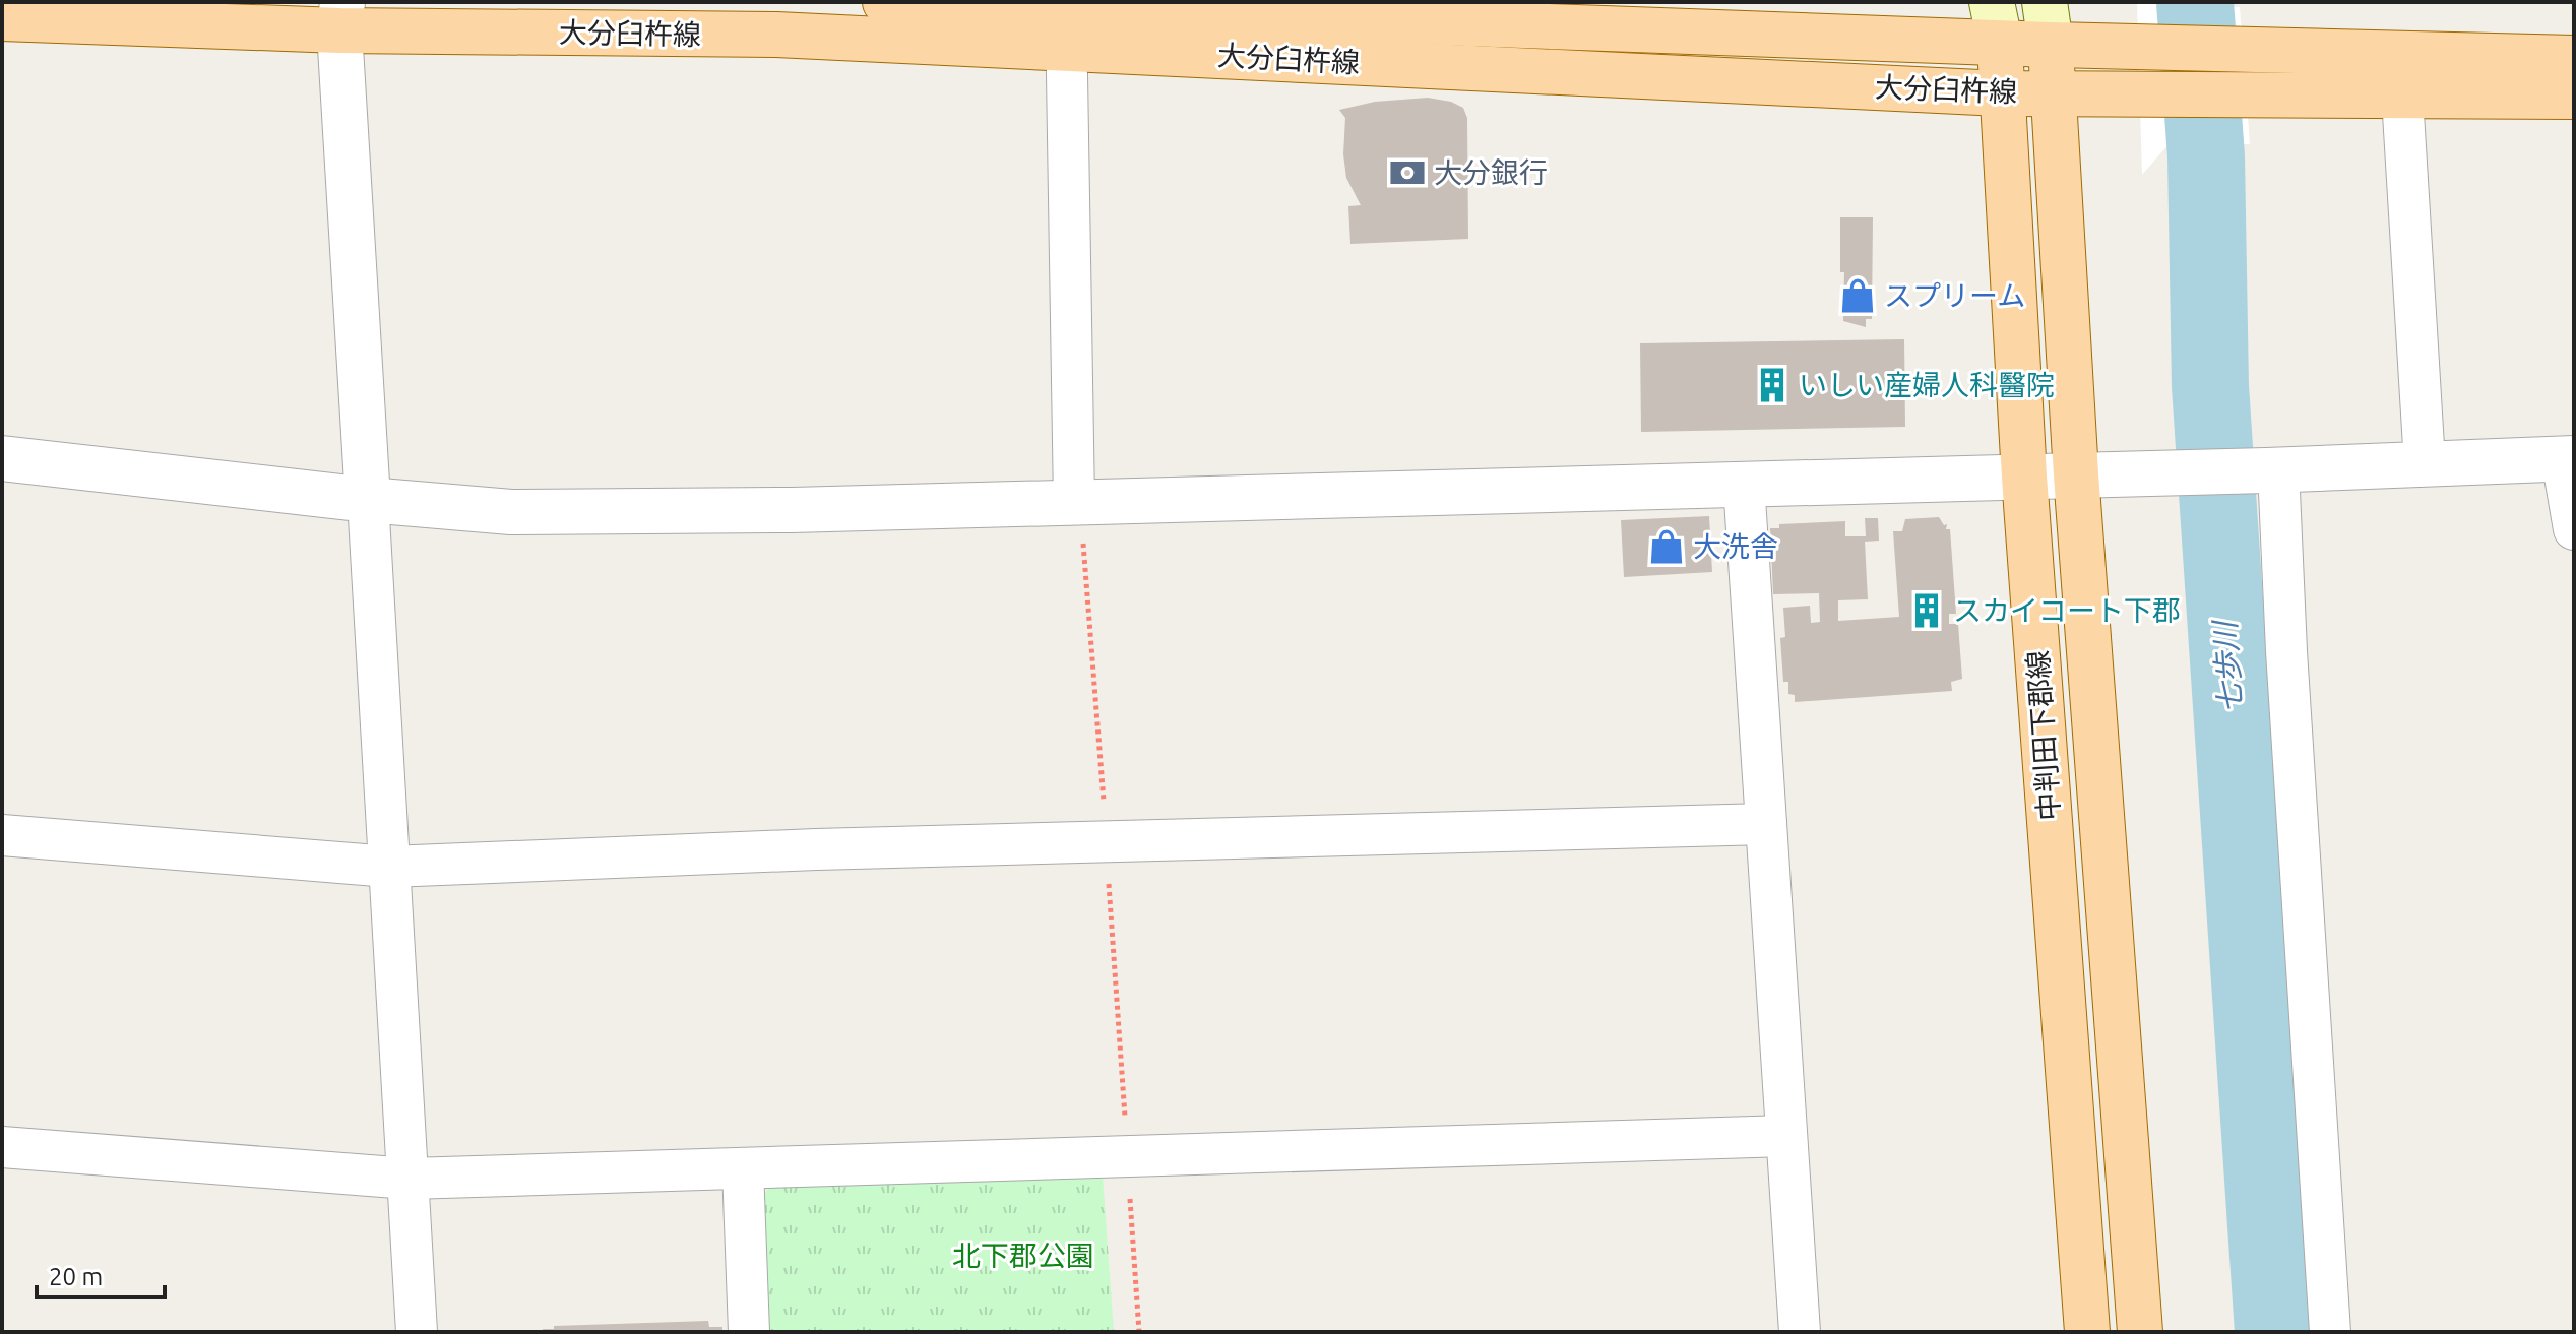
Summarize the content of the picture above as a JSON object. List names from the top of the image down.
{
  "streets": {
    "main road": ["大分臼杵線", "中判田下郡線"]
  },
  "crossings": [
    ["大分臼杵線", "中判田下郡線"]
  ],
  "water": ["七歩川"],
  "parks": ["北下郡公園"],
  "places": {
    "bank": ["大分銀行"],
    "shop": ["スプリーム", "大洗舎"],
    "building": ["いしい産婦人科醫院", "スカイコート下郡"]
  },
  "scale_bar": "20 m"
}
